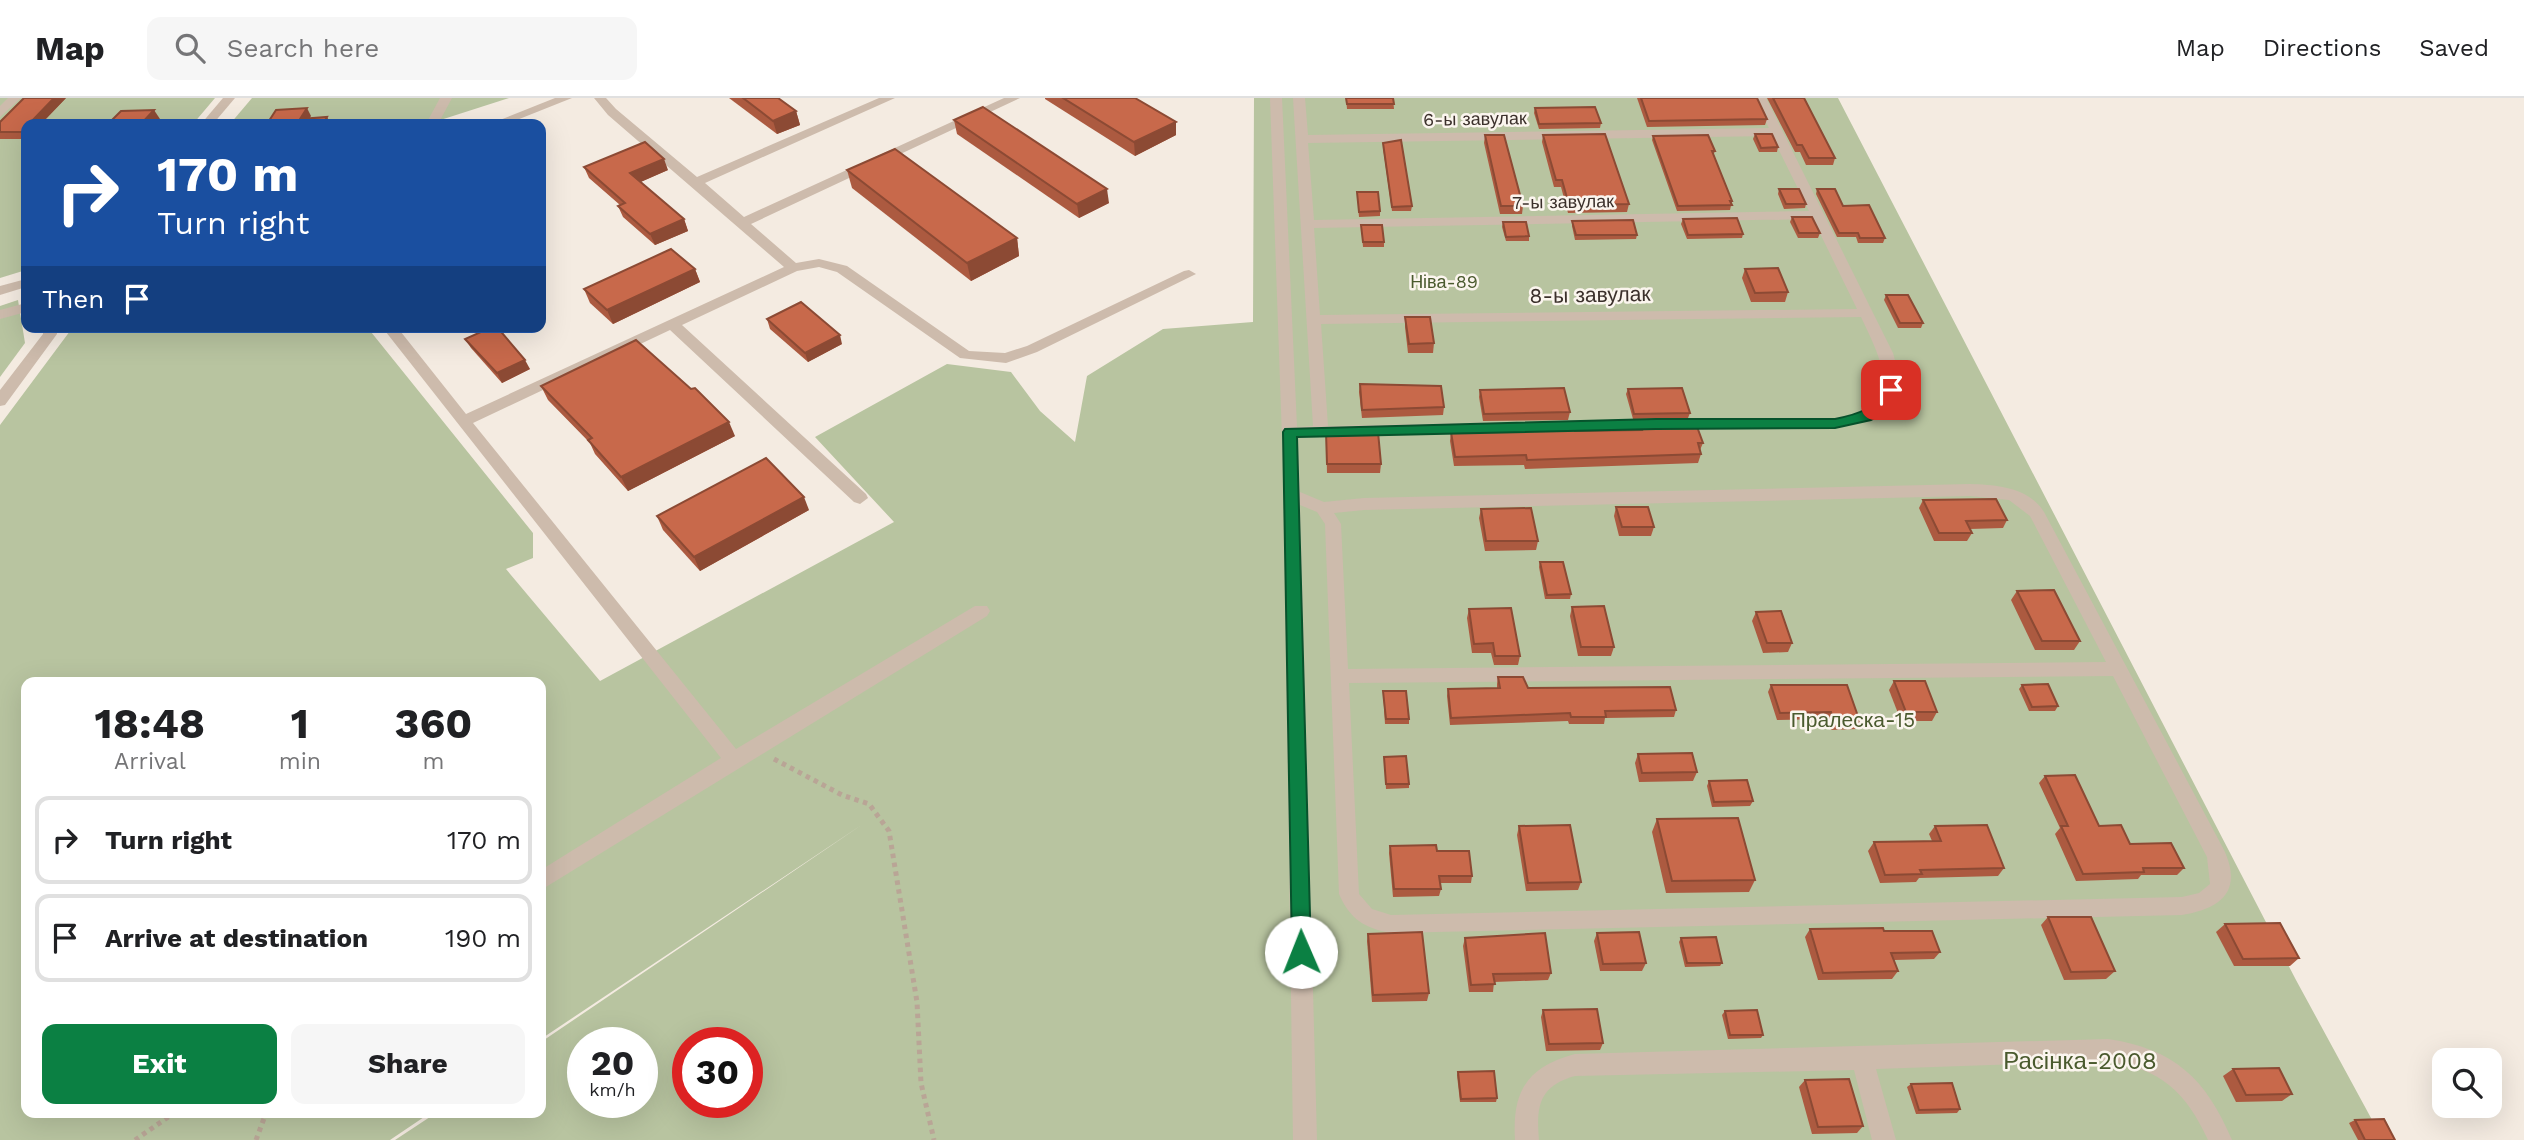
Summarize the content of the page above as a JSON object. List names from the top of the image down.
{
  "streets": {
    "street": ["6-ы завулак", "7-ы завулак", "8-ы завулак"]
  },
  "parks": ["Ніва-89", "Пралеска-15", "Расінка-2008"],
  "page": {
    "header": "Map",
    "search": "Search here",
    "nav": ["Map", "Directions", "Saved"],
    "turn": ["170 m", "Turn right"],
    "then": "Then",
    "eta": [
      "18:48",
      "Arrival",
      "1",
      "min",
      "360",
      "m"
    ],
    "list": [
      {
        "name": "Turn right",
        "value": "170 m"
      },
      {
        "name": "Arrive at destination",
        "value": "190 m"
      }
    ],
    "buttons": ["Exit", "Share"],
    "speed": "20 km/h",
    "limit": "30"
  }
}
